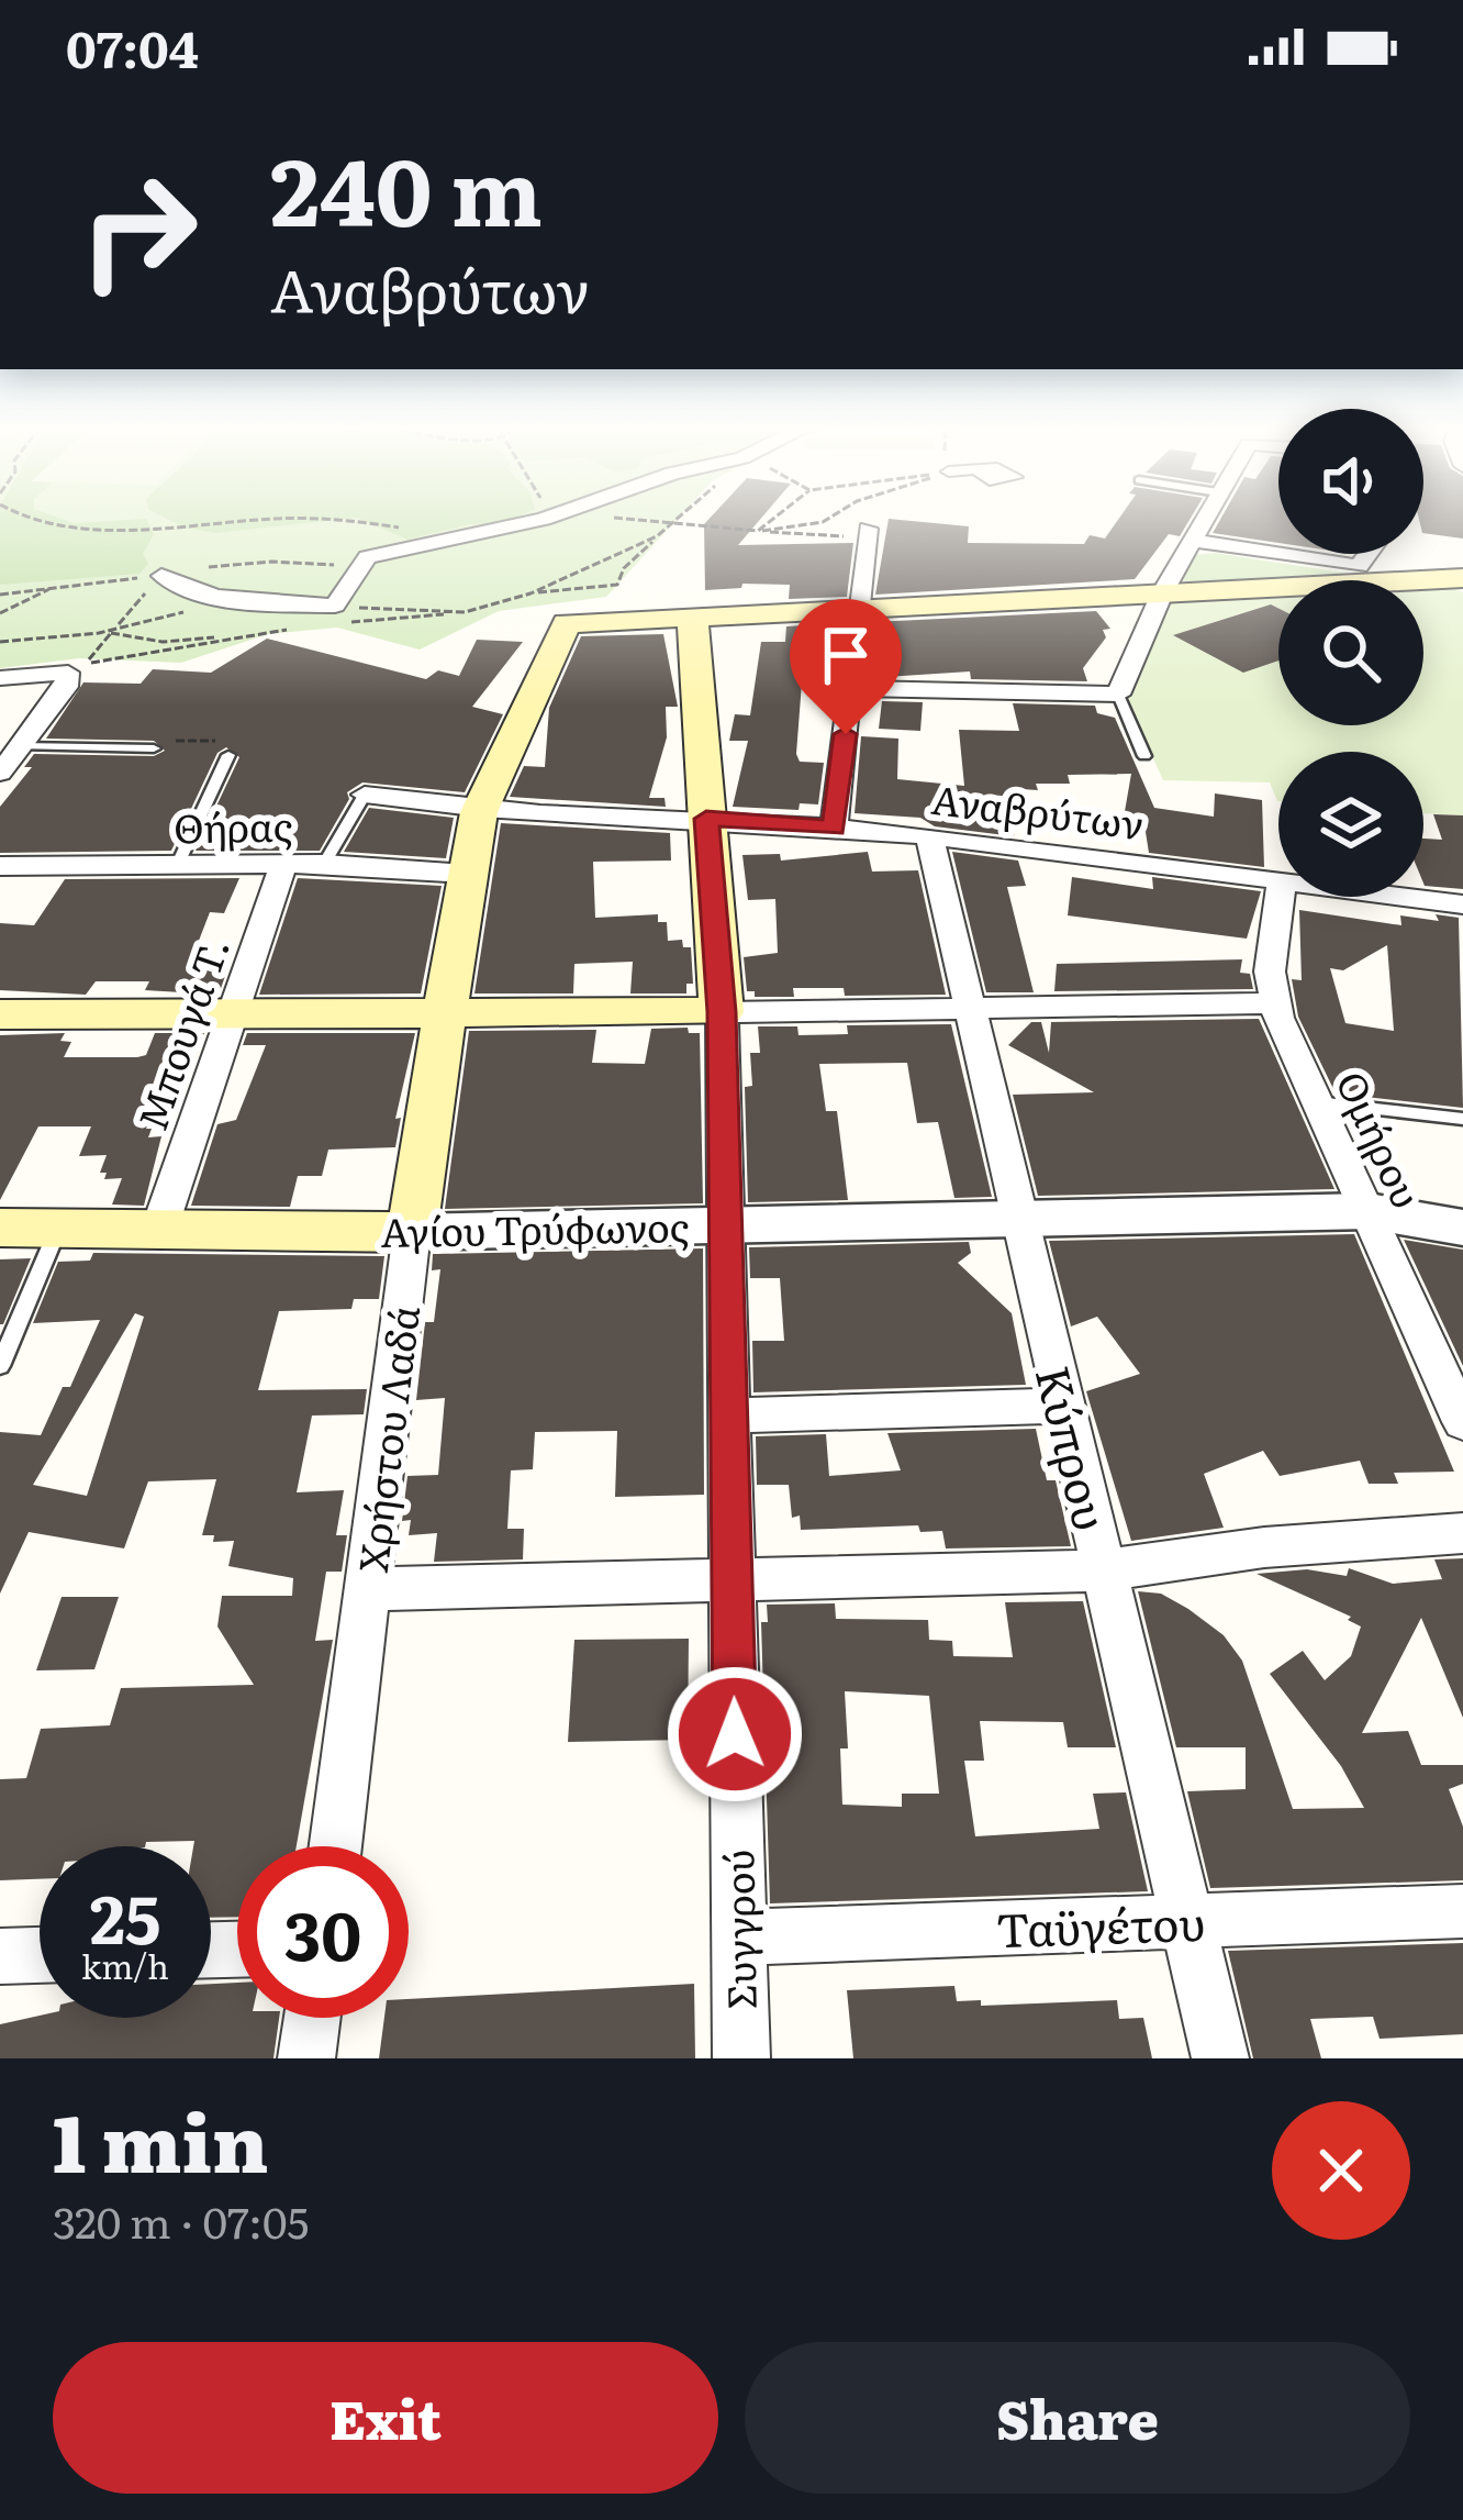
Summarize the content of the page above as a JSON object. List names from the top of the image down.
{
  "streets": {
    "main road": ["Αγίου Τρύφωνος", "Χρήστου Λαδά", "Συγγρού"],
    "street": [
      "Αναβρύτων",
      "Θήρας",
      "Μπουγά Τ.",
      "Ομήρου",
      "Κύπρου",
      "Ταϋγέτου"
    ]
  },
  "crossings": [
    ["Αναβρύτων", "Χρήστου Λαδά"],
    ["Αναβρύτων", "Κύπρου"],
    ["Αναβρύτων", "Συγγρού"],
    ["Θήρας", "Μπουγά Τ."],
    ["Θήρας", "Χρήστου Λαδά"],
    ["Μπουγά Τ.", "Αγίου Τρύφωνος"],
    ["Ομήρου", "Αγίου Τρύφωνος"],
    ["Αγίου Τρύφωνος", "Χρήστου Λαδά"],
    ["Αγίου Τρύφωνος", "Κύπρου"],
    ["Αγίου Τρύφωνος", "Συγγρού"],
    ["Χρήστου Λαδά", "Συγγρού"],
    ["Κύπρου", "Ταϋγέτου"],
    ["Ταϋγέτου", "Συγγρού"]
  ],
  "page": {
    "status": "07:04",
    "turn": ["240 m", "Αναβρύτων"],
    "speed": "25 km/h",
    "limit": "30",
    "heading": ["1 min", "320 m · 07:05"],
    "buttons": ["Exit", "Share"]
  }
}
